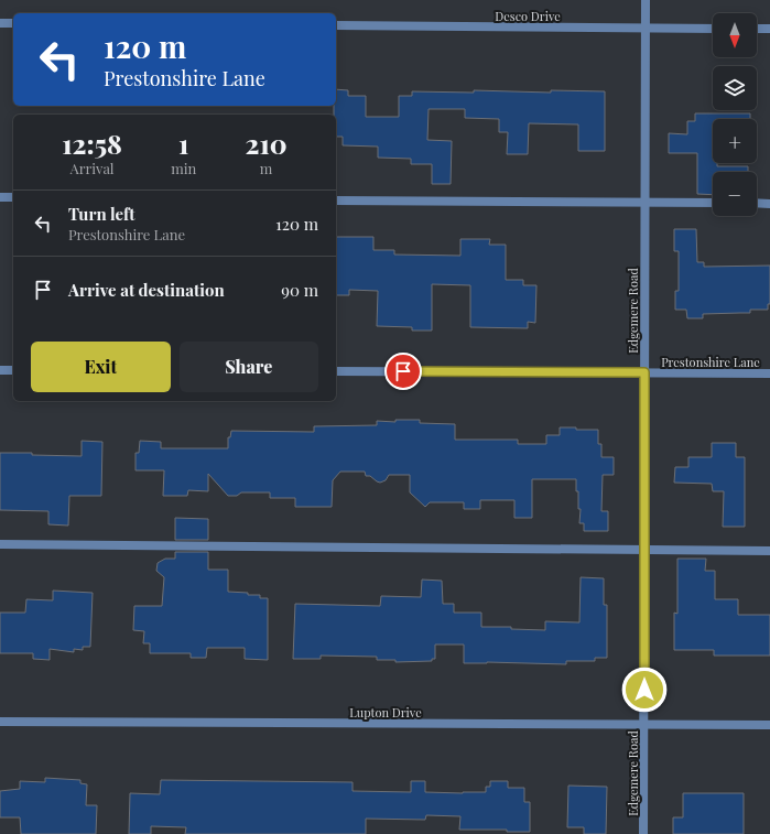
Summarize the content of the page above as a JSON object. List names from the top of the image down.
{
  "streets": {
    "street": [
      "Desco Drive",
      "Edgemere Road",
      "Prestonshire Lane",
      "Lupton Drive"
    ]
  },
  "crossings": [
    ["Desco Drive", "Edgemere Road"],
    ["Edgemere Road", "Prestonshire Lane"],
    ["Edgemere Road", "Lupton Drive"]
  ],
  "north": "bottom",
  "page": {
    "map_buttons": ["+", "−"],
    "turn": ["120 m", "Prestonshire Lane"],
    "eta": [
      "12:58",
      "Arrival",
      "1",
      "min",
      "210",
      "m"
    ],
    "list": [
      {
        "name": "Turn left",
        "note": "Prestonshire Lane",
        "value": "120 m"
      },
      {
        "name": "Arrive at destination",
        "value": "90 m"
      }
    ],
    "buttons": ["Exit", "Share"]
  }
}
